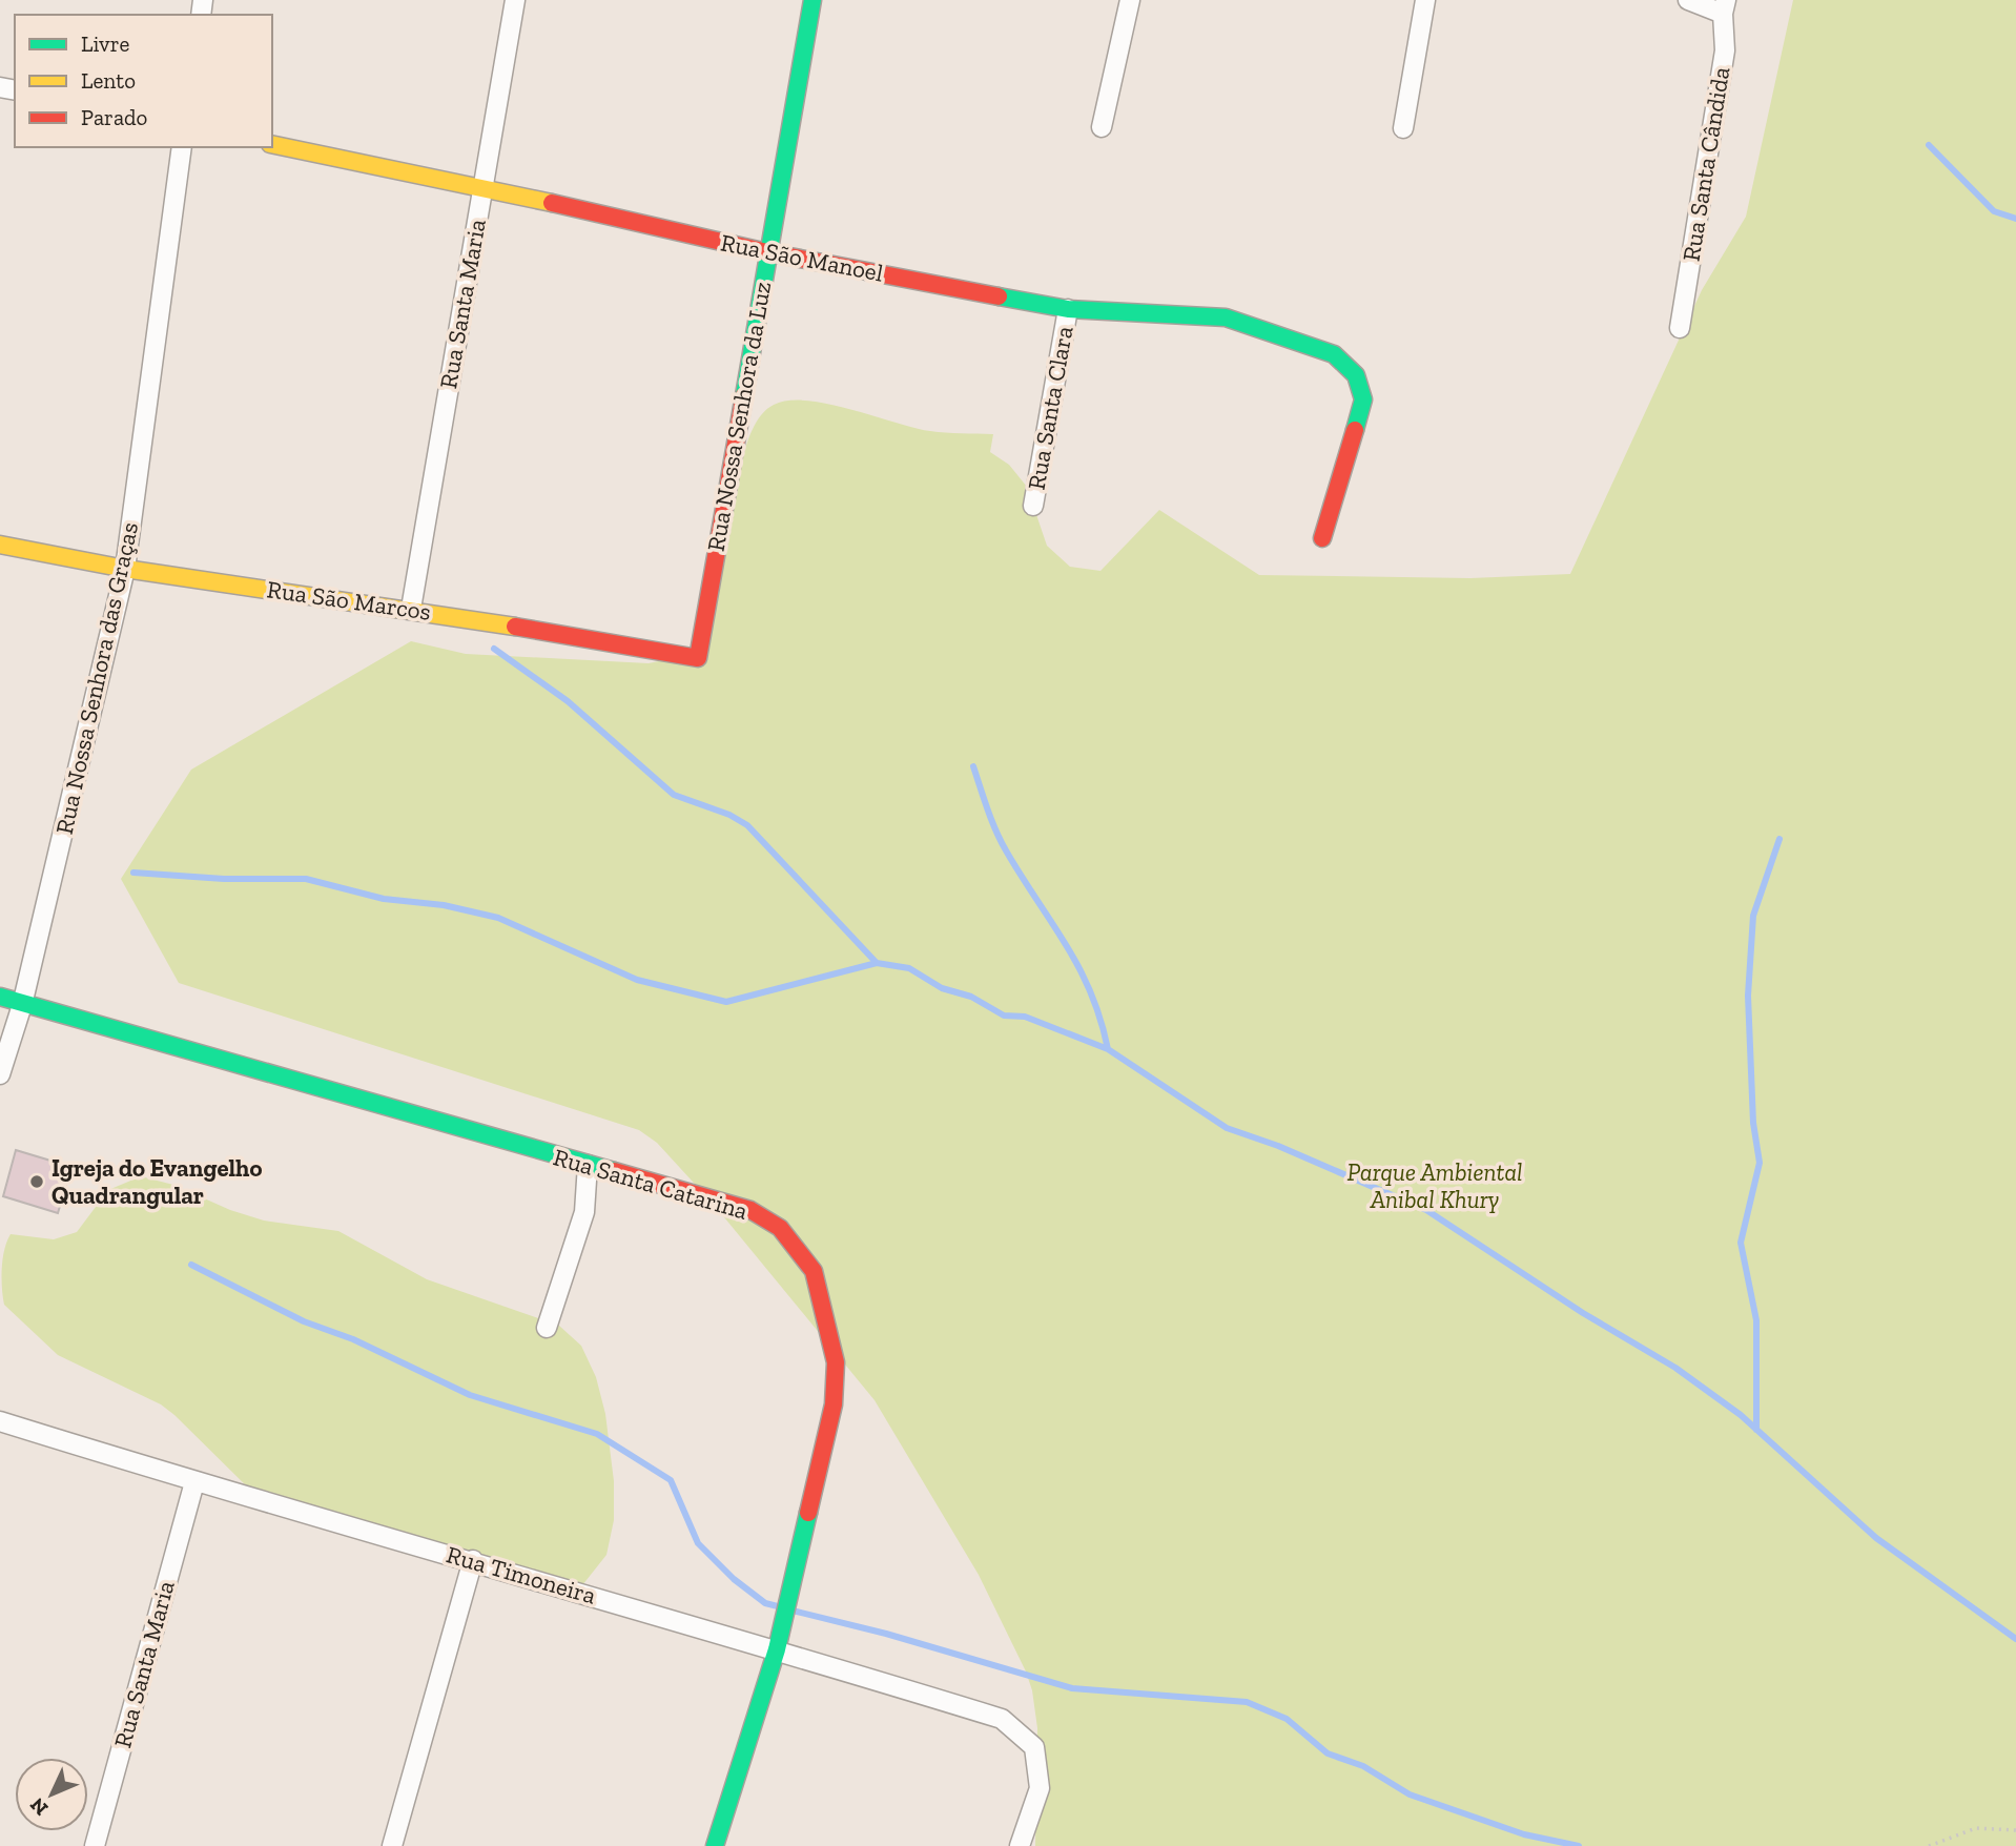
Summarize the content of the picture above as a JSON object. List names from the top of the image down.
{
  "streets": {
    "street": [
      "Rua Santa Cândida",
      "Rua São Manoel",
      "Rua Santa Maria",
      "Rua Santa Clara",
      "Rua Nossa Senhora da Luz",
      "Rua São Marcos",
      "Rua Nossa Senhora das Graças",
      "Rua Santa Catarina",
      "Rua Timoneira"
    ]
  },
  "crossings": [
    ["Rua São Manoel", "Rua Santa Maria"],
    ["Rua São Manoel", "Rua Santa Clara"],
    ["Rua São Manoel", "Rua Nossa Senhora da Luz"],
    ["Rua Santa Maria", "Rua São Marcos"],
    ["Rua Santa Maria", "Rua Timoneira"],
    ["Rua Nossa Senhora da Luz", "Rua São Marcos"],
    ["Rua São Marcos", "Rua Nossa Senhora das Graças"],
    ["Rua Nossa Senhora das Graças", "Rua Santa Catarina"],
    ["Rua Santa Catarina", "Rua Timoneira"]
  ],
  "parks": ["Parque Ambiental Anibal Khury"],
  "places": ["Igreja do Evangelho Quadrangular"],
  "legend": ["Livre", "Lento", "Parado"],
  "north": "bottom left"
}
